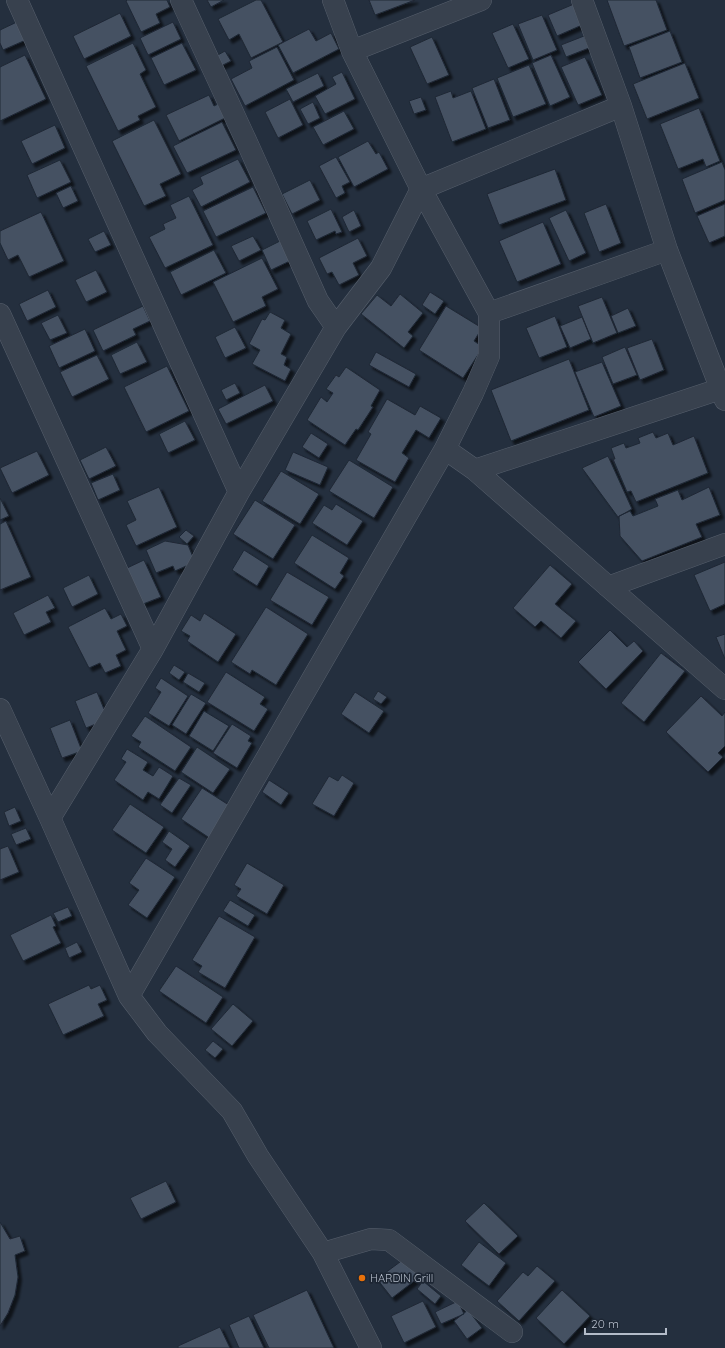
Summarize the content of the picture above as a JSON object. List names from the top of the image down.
{
  "places": ["HARDIN Grill"],
  "scale_bar": "20 m"
}
